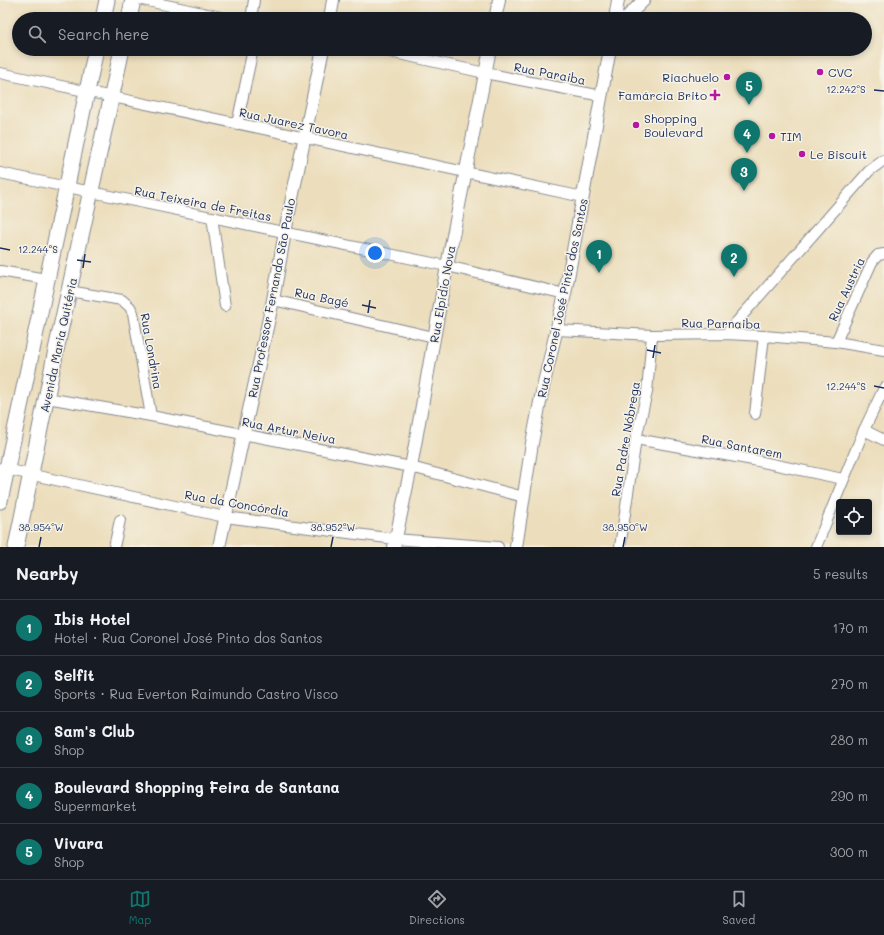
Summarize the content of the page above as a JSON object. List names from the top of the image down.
{
  "streets": {
    "main road": ["Avenida Maria Quitéria"],
    "street": [
      "Rua Paraiba",
      "Rua Juarez Tavora",
      "Rua Teixeira de Freitas",
      "Rua Austria",
      "Rua Elpídio Nova",
      "Rua Bagé",
      "Rua Professor Fernando São Paulo",
      "Rua Coronel José Pinto dos Santos",
      "Rua Parnaiba",
      "Rua Londrina",
      "Rua Artur Neiva",
      "Rua Padre Nóbrega",
      "Rua Santarem",
      "Rua da Concórdia"
    ]
  },
  "crossings": [
    ["Rua Paraiba", "Rua Elpídio Nova"],
    ["Rua Paraiba", "Rua Coronel José Pinto dos Santos"],
    ["Rua Juarez Tavora", "Rua Elpídio Nova"],
    ["Rua Juarez Tavora", "Rua Professor Fernando São Paulo"],
    ["Rua Juarez Tavora", "Rua Coronel José Pinto dos Santos"],
    ["Rua Juarez Tavora", "Avenida Maria Quitéria"],
    ["Rua Teixeira de Freitas", "Rua Elpídio Nova"],
    ["Rua Teixeira de Freitas", "Rua Professor Fernando São Paulo"],
    ["Rua Teixeira de Freitas", "Rua Coronel José Pinto dos Santos"],
    ["Rua Teixeira de Freitas", "Avenida Maria Quitéria"],
    ["Rua Austria", "Rua Parnaiba"],
    ["Rua Elpídio Nova", "Rua Bagé"],
    ["Rua Elpídio Nova", "Rua Artur Neiva"],
    ["Rua Elpídio Nova", "Rua da Concórdia"],
    ["Rua Bagé", "Rua Professor Fernando São Paulo"],
    ["Rua Professor Fernando São Paulo", "Rua Artur Neiva"],
    ["Rua Professor Fernando São Paulo", "Rua da Concórdia"],
    ["Rua Coronel José Pinto dos Santos", "Rua Parnaiba"],
    ["Rua Coronel José Pinto dos Santos", "Rua Artur Neiva"],
    ["Rua Parnaiba", "Rua Padre Nóbrega"],
    ["Avenida Maria Quitéria", "Rua Londrina"],
    ["Avenida Maria Quitéria", "Rua Artur Neiva"],
    ["Avenida Maria Quitéria", "Rua da Concórdia"],
    ["Rua Londrina", "Rua Artur Neiva"],
    ["Rua Padre Nóbrega", "Rua Santarem"]
  ],
  "places": {
    "other": [
      "CVC",
      "Riachuelo",
      "Shopping Boulevard",
      "TIM",
      "Le Biscuit"
    ],
    "health": ["Famárcia Brito"]
  },
  "page": {
    "search": "Search here",
    "pins": [
      "5",
      "4",
      "3",
      "1",
      "2"
    ],
    "heading": ["Nearby", "5 results"],
    "list": [
      {
        "mark": "1",
        "name": "Ibis Hotel",
        "note": "Hotel · Rua Coronel José Pinto dos Santos",
        "value": "170 m"
      },
      {
        "mark": "2",
        "name": "Selfit",
        "note": "Sports · Rua Everton Raimundo Castro Visco",
        "value": "270 m"
      },
      {
        "mark": "3",
        "name": "Sam's Club",
        "note": "Shop",
        "value": "280 m"
      },
      {
        "mark": "4",
        "name": "Boulevard Shopping Feira de Santana",
        "note": "Supermarket",
        "value": "290 m"
      },
      {
        "mark": "5",
        "name": "Vivara",
        "note": "Shop",
        "value": "300 m"
      }
    ],
    "nav": ["Map", "Directions", "Saved"]
  },
  "coordinates": [
    "12.242°S",
    "12.244°S",
    "38.954°W",
    "38.952°W",
    "38.950°W"
  ]
}
